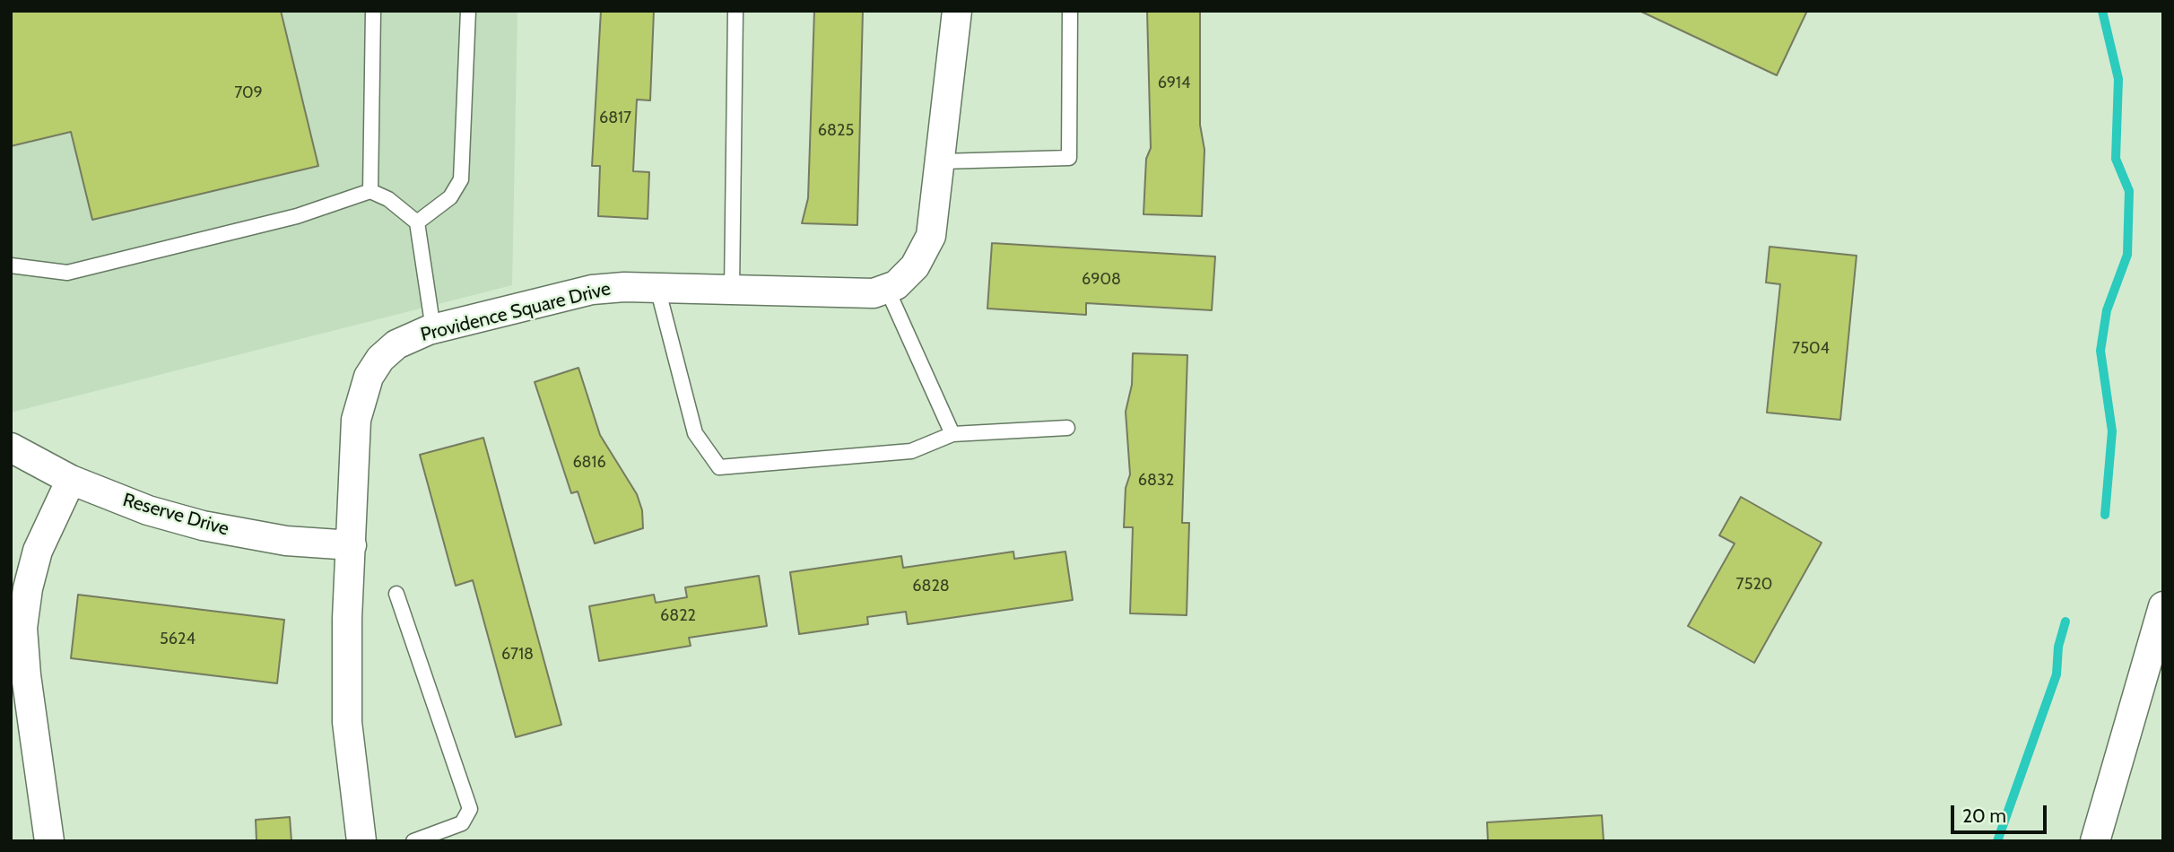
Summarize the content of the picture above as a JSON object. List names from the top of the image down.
{
  "streets": {
    "street": ["Providence Square Drive", "Reserve Drive"]
  },
  "crossings": [
    ["Providence Square Drive", "Reserve Drive"]
  ],
  "house_numbers": [
    "6914",
    "709",
    "6817",
    "6825",
    "6908",
    "7504",
    "6816",
    "6832",
    "7520",
    "6828",
    "6822",
    "5624",
    "6718"
  ],
  "scale_bar": "20 m"
}
